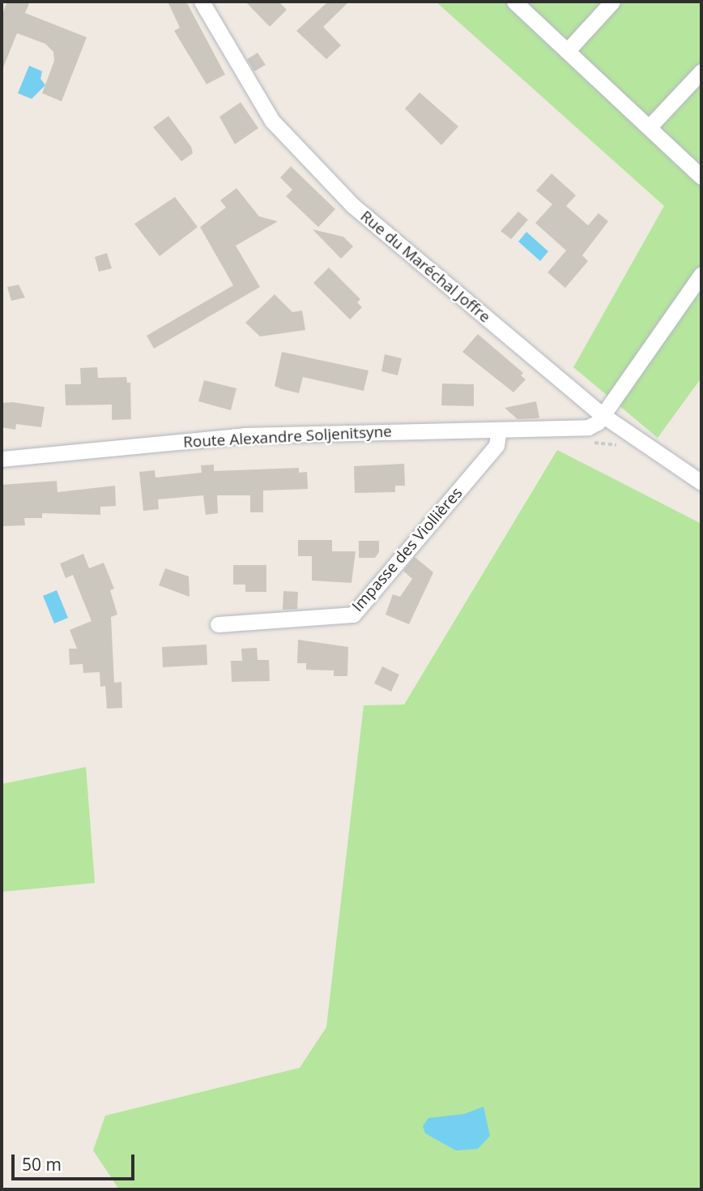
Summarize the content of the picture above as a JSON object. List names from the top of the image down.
{
  "streets": {
    "street": ["Rue du Maréchal Joffre", "Route Alexandre Soljenitsyne", "Impasse des Viollières"]
  },
  "crossings": [
    ["Rue du Maréchal Joffre", "Route Alexandre Soljenitsyne"],
    ["Route Alexandre Soljenitsyne", "Impasse des Viollières"]
  ],
  "scale_bar": "50 m"
}
